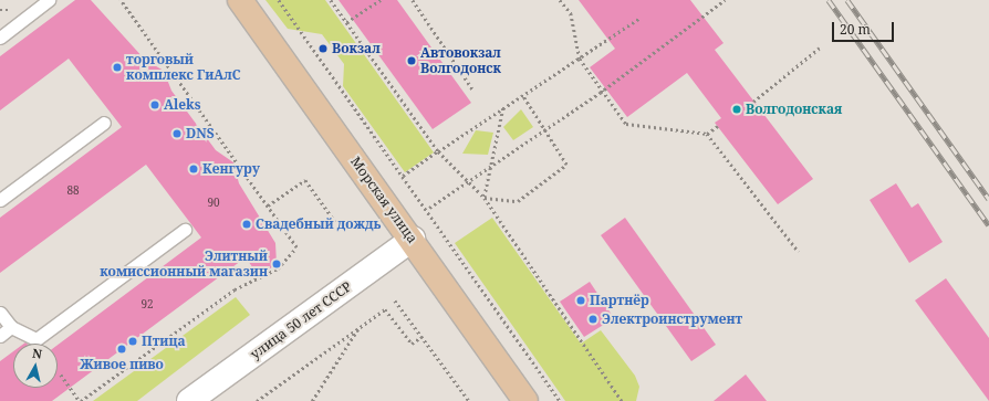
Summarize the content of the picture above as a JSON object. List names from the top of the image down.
{
  "streets": {
    "main road": ["Морская улица"],
    "street": ["улица 50 лет СССР"]
  },
  "crossings": [
    ["Морская улица", "улица 50 лет СССР"]
  ],
  "places": [
    "Вокзал",
    "Автовокзал Волгодонск",
    "торговый комплекс ГиАлС",
    "Aleks",
    "Волгодонская",
    "DNS",
    "Кенгуру",
    "Свадебный дождь",
    "Элитный комиссионный магазин",
    "Партнёр",
    "Электроинструмент",
    "Птица",
    "Живое пиво"
  ],
  "house_numbers": ["88", "90", "92"],
  "scale_bar": "20 m",
  "north": "top"
}
